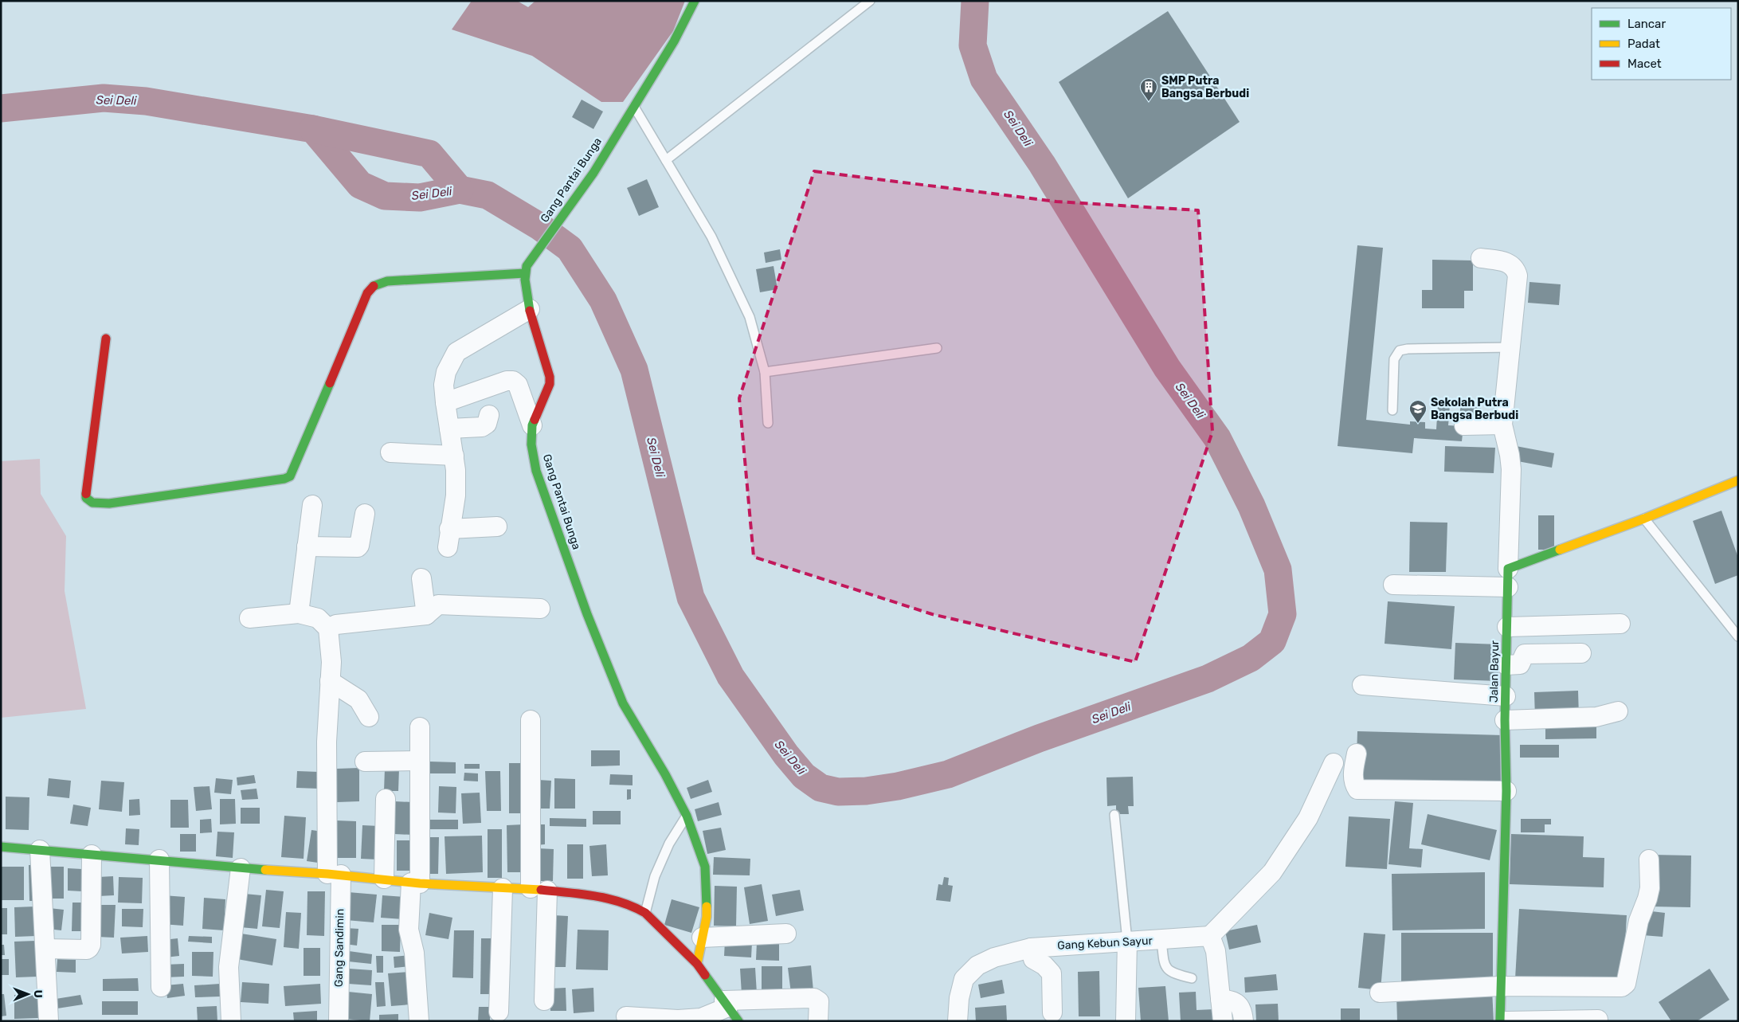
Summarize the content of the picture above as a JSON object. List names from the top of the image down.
{
  "streets": {
    "street": [
      "Gang Pantai Bunga",
      "Jalan Bayur",
      "Gang Kebun Sayur",
      "Gang Sandimin"
    ]
  },
  "water": ["Sei Deli"],
  "places": {
    "building": ["SMP Putra Bangsa Berbudi"],
    "school or university": ["Sekolah Putra Bangsa Berbudi"]
  },
  "legend": ["Lancar", "Padat", "Macet"],
  "north": "right"
}
